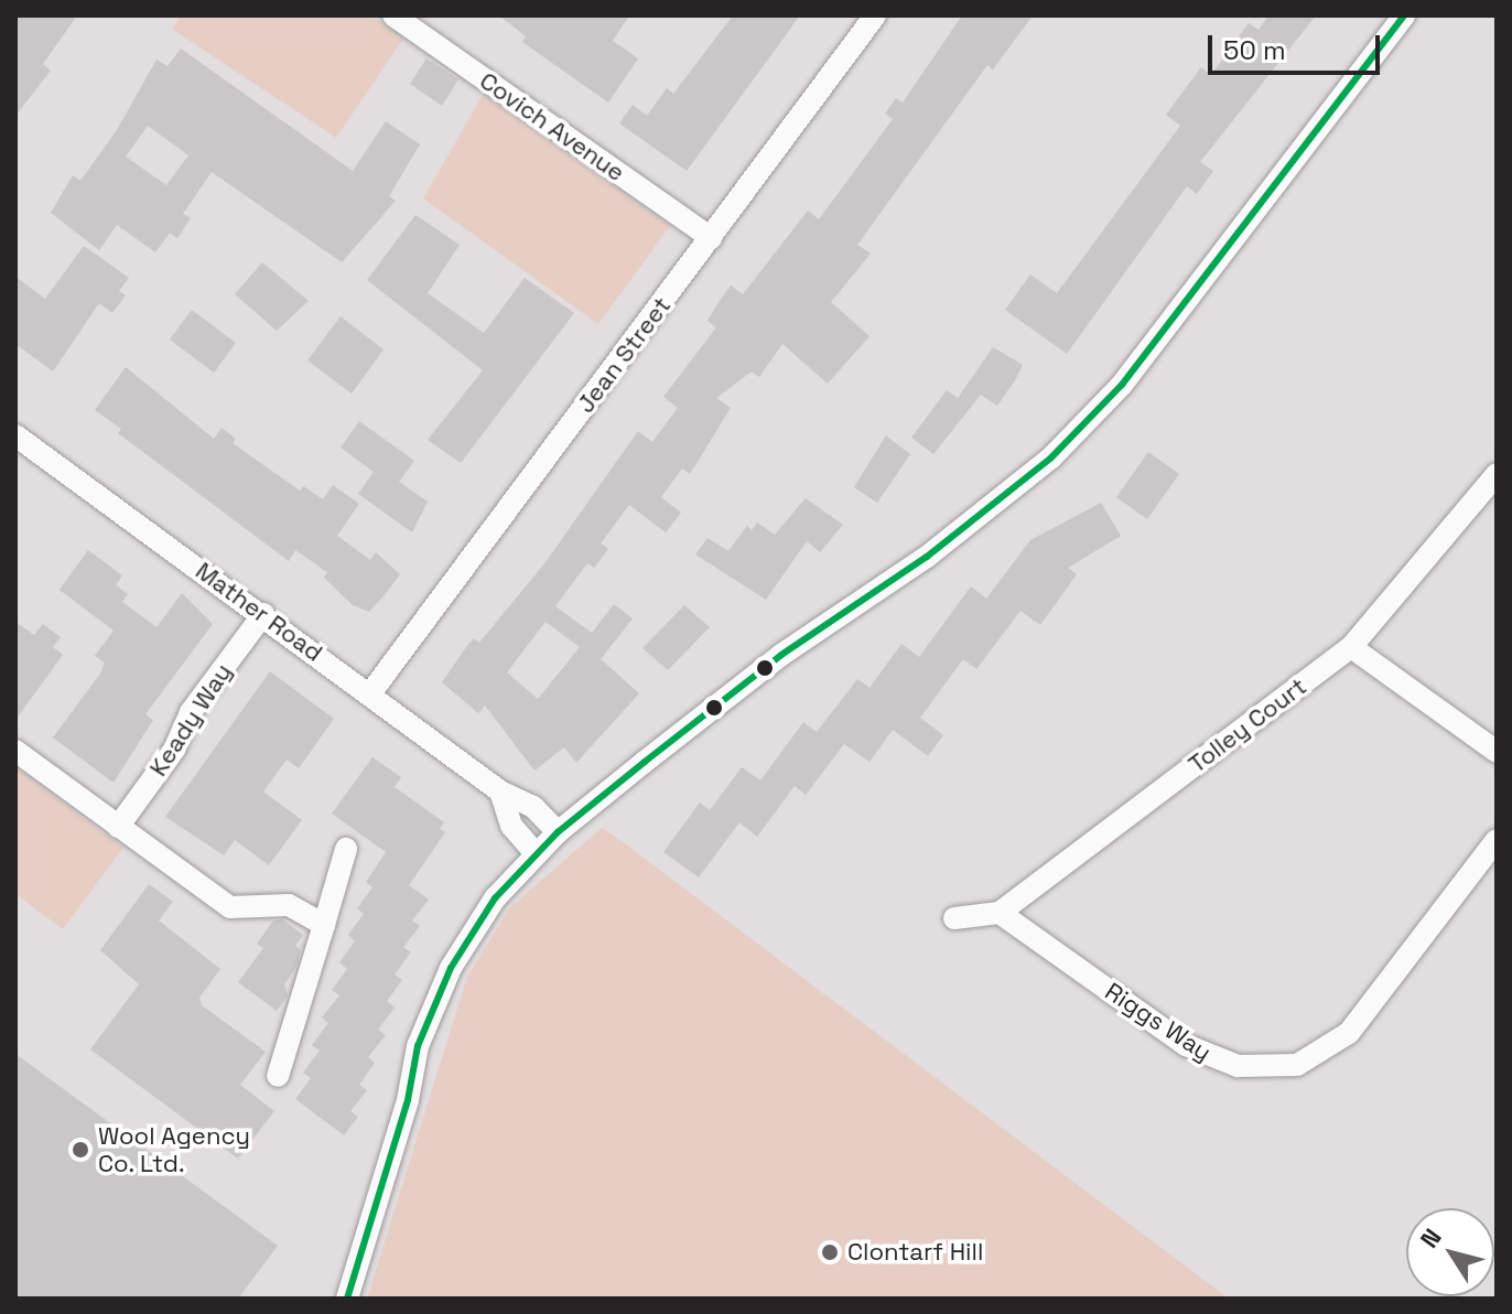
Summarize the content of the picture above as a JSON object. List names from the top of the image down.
{
  "streets": {
    "street": [
      "Covich Avenue",
      "Jean Street",
      "Mather Road",
      "Keady Way",
      "Tolley Court",
      "Riggs Way"
    ]
  },
  "crossings": [
    ["Covich Avenue", "Jean Street"],
    ["Jean Street", "Mather Road"],
    ["Mather Road", "Keady Way"],
    ["Tolley Court", "Riggs Way"]
  ],
  "places": ["Wool Agency Co. Ltd.", "Clontarf Hill"],
  "scale_bar": "50 m",
  "north": "top left"
}
